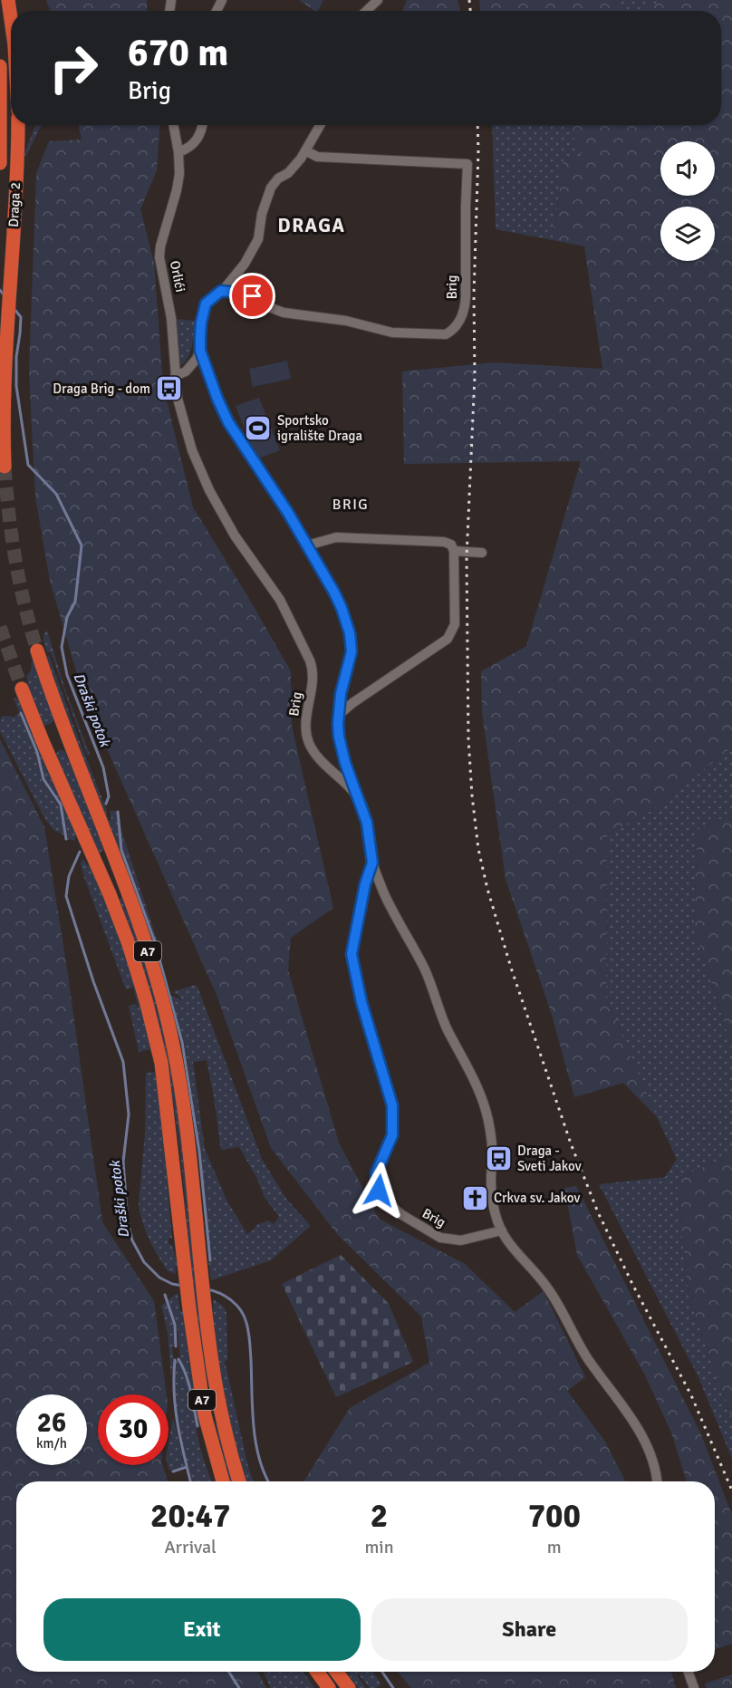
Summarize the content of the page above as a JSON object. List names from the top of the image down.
{
  "streets": {
    "highway": ["Draga 2", "A7"],
    "street": ["Orlići", "Brig"]
  },
  "crossings": [
    ["Orlići", "Brig"]
  ],
  "districts": ["DRAGA", "BRIG"],
  "water": ["Draški potok"],
  "places": {
    "bus stop": ["Draga Brig - dom", "Draga - Sveti Jakov"],
    "sports": ["Sportsko igralište Draga"],
    "church": ["Crkva sv. Jakov"]
  },
  "page": {
    "turn": ["670 m", "Brig"],
    "speed": "26 km/h",
    "limit": "30",
    "eta": [
      "20:47",
      "Arrival",
      "2",
      "min",
      "700",
      "m"
    ],
    "buttons": ["Exit", "Share"]
  }
}
